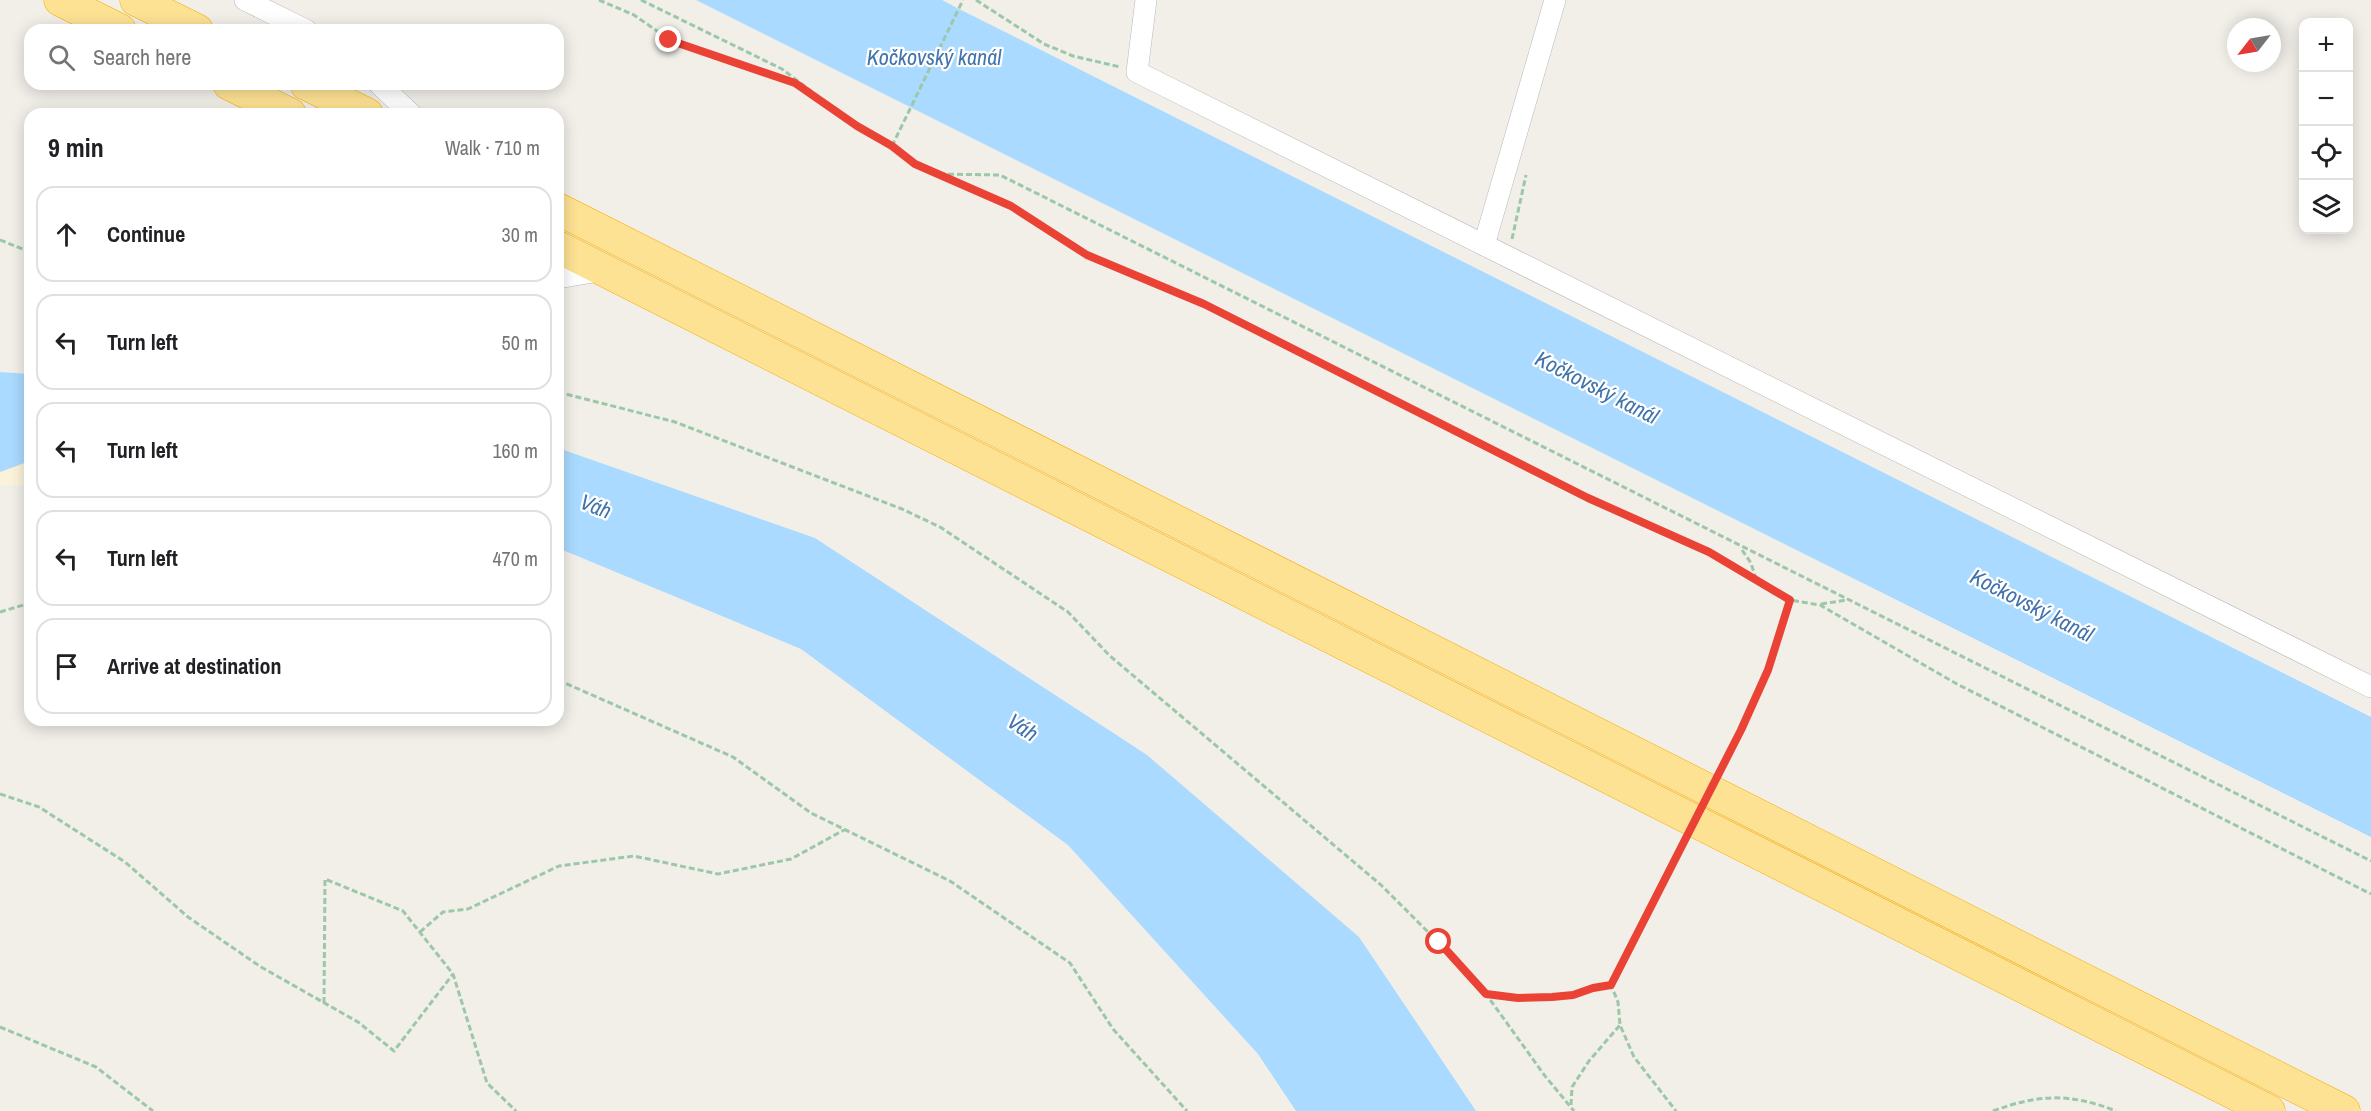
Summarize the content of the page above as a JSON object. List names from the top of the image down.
{
  "water": ["Kočkovský kanál", "Váh"],
  "north": "bottom left",
  "page": {
    "map_buttons": ["+", "−"],
    "search": "Search here",
    "heading": ["9 min", "Walk · 710 m"],
    "list": [
      ["Continue", "30 m"],
      ["Turn left", "50 m"],
      ["Turn left", "160 m"],
      ["Turn left", "470 m"],
      "Arrive at destination"
    ]
  }
}
